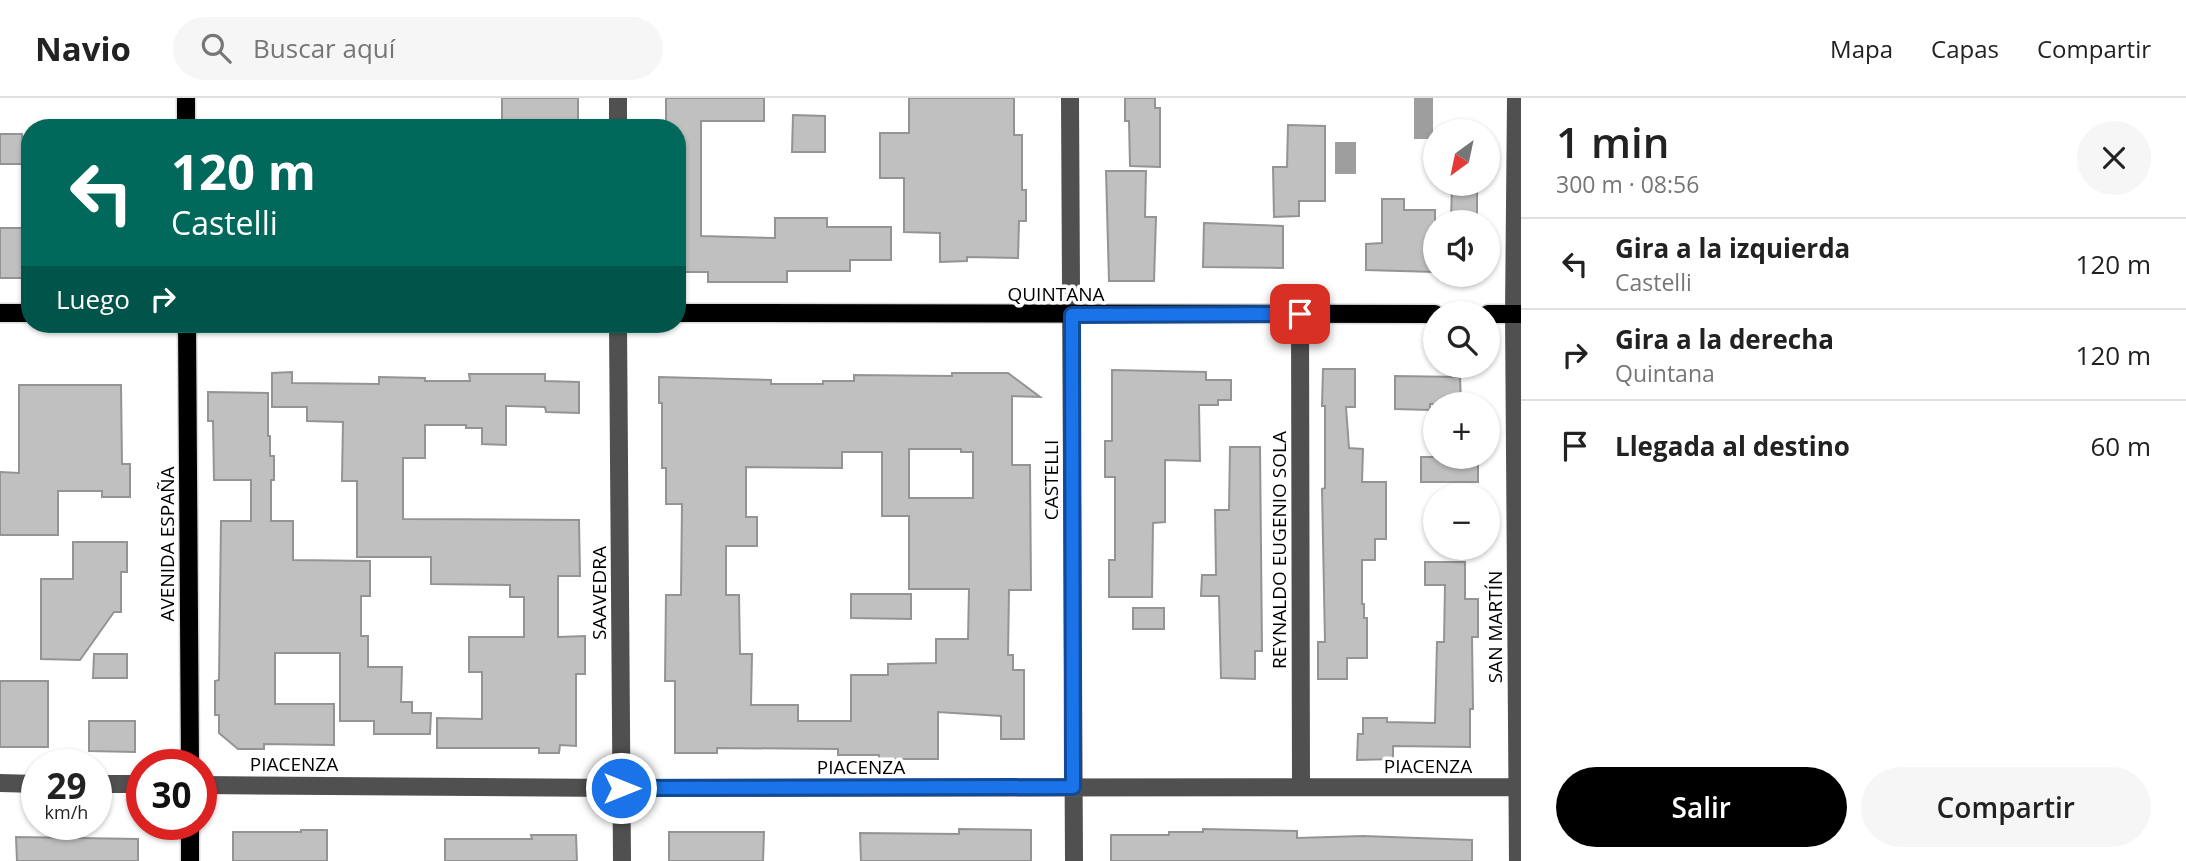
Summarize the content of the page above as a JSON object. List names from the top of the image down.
{
  "streets": {
    "main road": ["QUINTANA", "AVENIDA ESPAÑA"],
    "street": [
      "CASTELLI",
      "REYNALDO EUGENIO SOLA",
      "SAAVEDRA",
      "SAN MARTÍN",
      "PIACENZA"
    ]
  },
  "crossings": [
    ["QUINTANA", "CASTELLI"],
    ["QUINTANA", "REYNALDO EUGENIO SOLA"],
    ["CASTELLI", "PIACENZA"],
    ["REYNALDO EUGENIO SOLA", "PIACENZA"],
    ["SAAVEDRA", "PIACENZA"],
    ["SAN MARTÍN", "PIACENZA"]
  ],
  "north": "bottom left",
  "page": {
    "header": "Navio",
    "search": "Buscar aquí",
    "nav": ["Mapa", "Capas", "Compartir"],
    "heading": ["1 min", "300 m · 08:56"],
    "map_buttons": ["+", "−"],
    "turn": ["120 m", "Castelli"],
    "list": [
      {
        "name": "Gira a la izquierda",
        "note": "Castelli",
        "value": "120 m"
      },
      {
        "name": "Gira a la derecha",
        "note": "Quintana",
        "value": "120 m"
      },
      {
        "name": "Llegada al destino",
        "value": "60 m"
      }
    ],
    "then": "Luego",
    "speed": "29 km/h",
    "limit": "30",
    "buttons": ["Salir", "Compartir"]
  }
}
